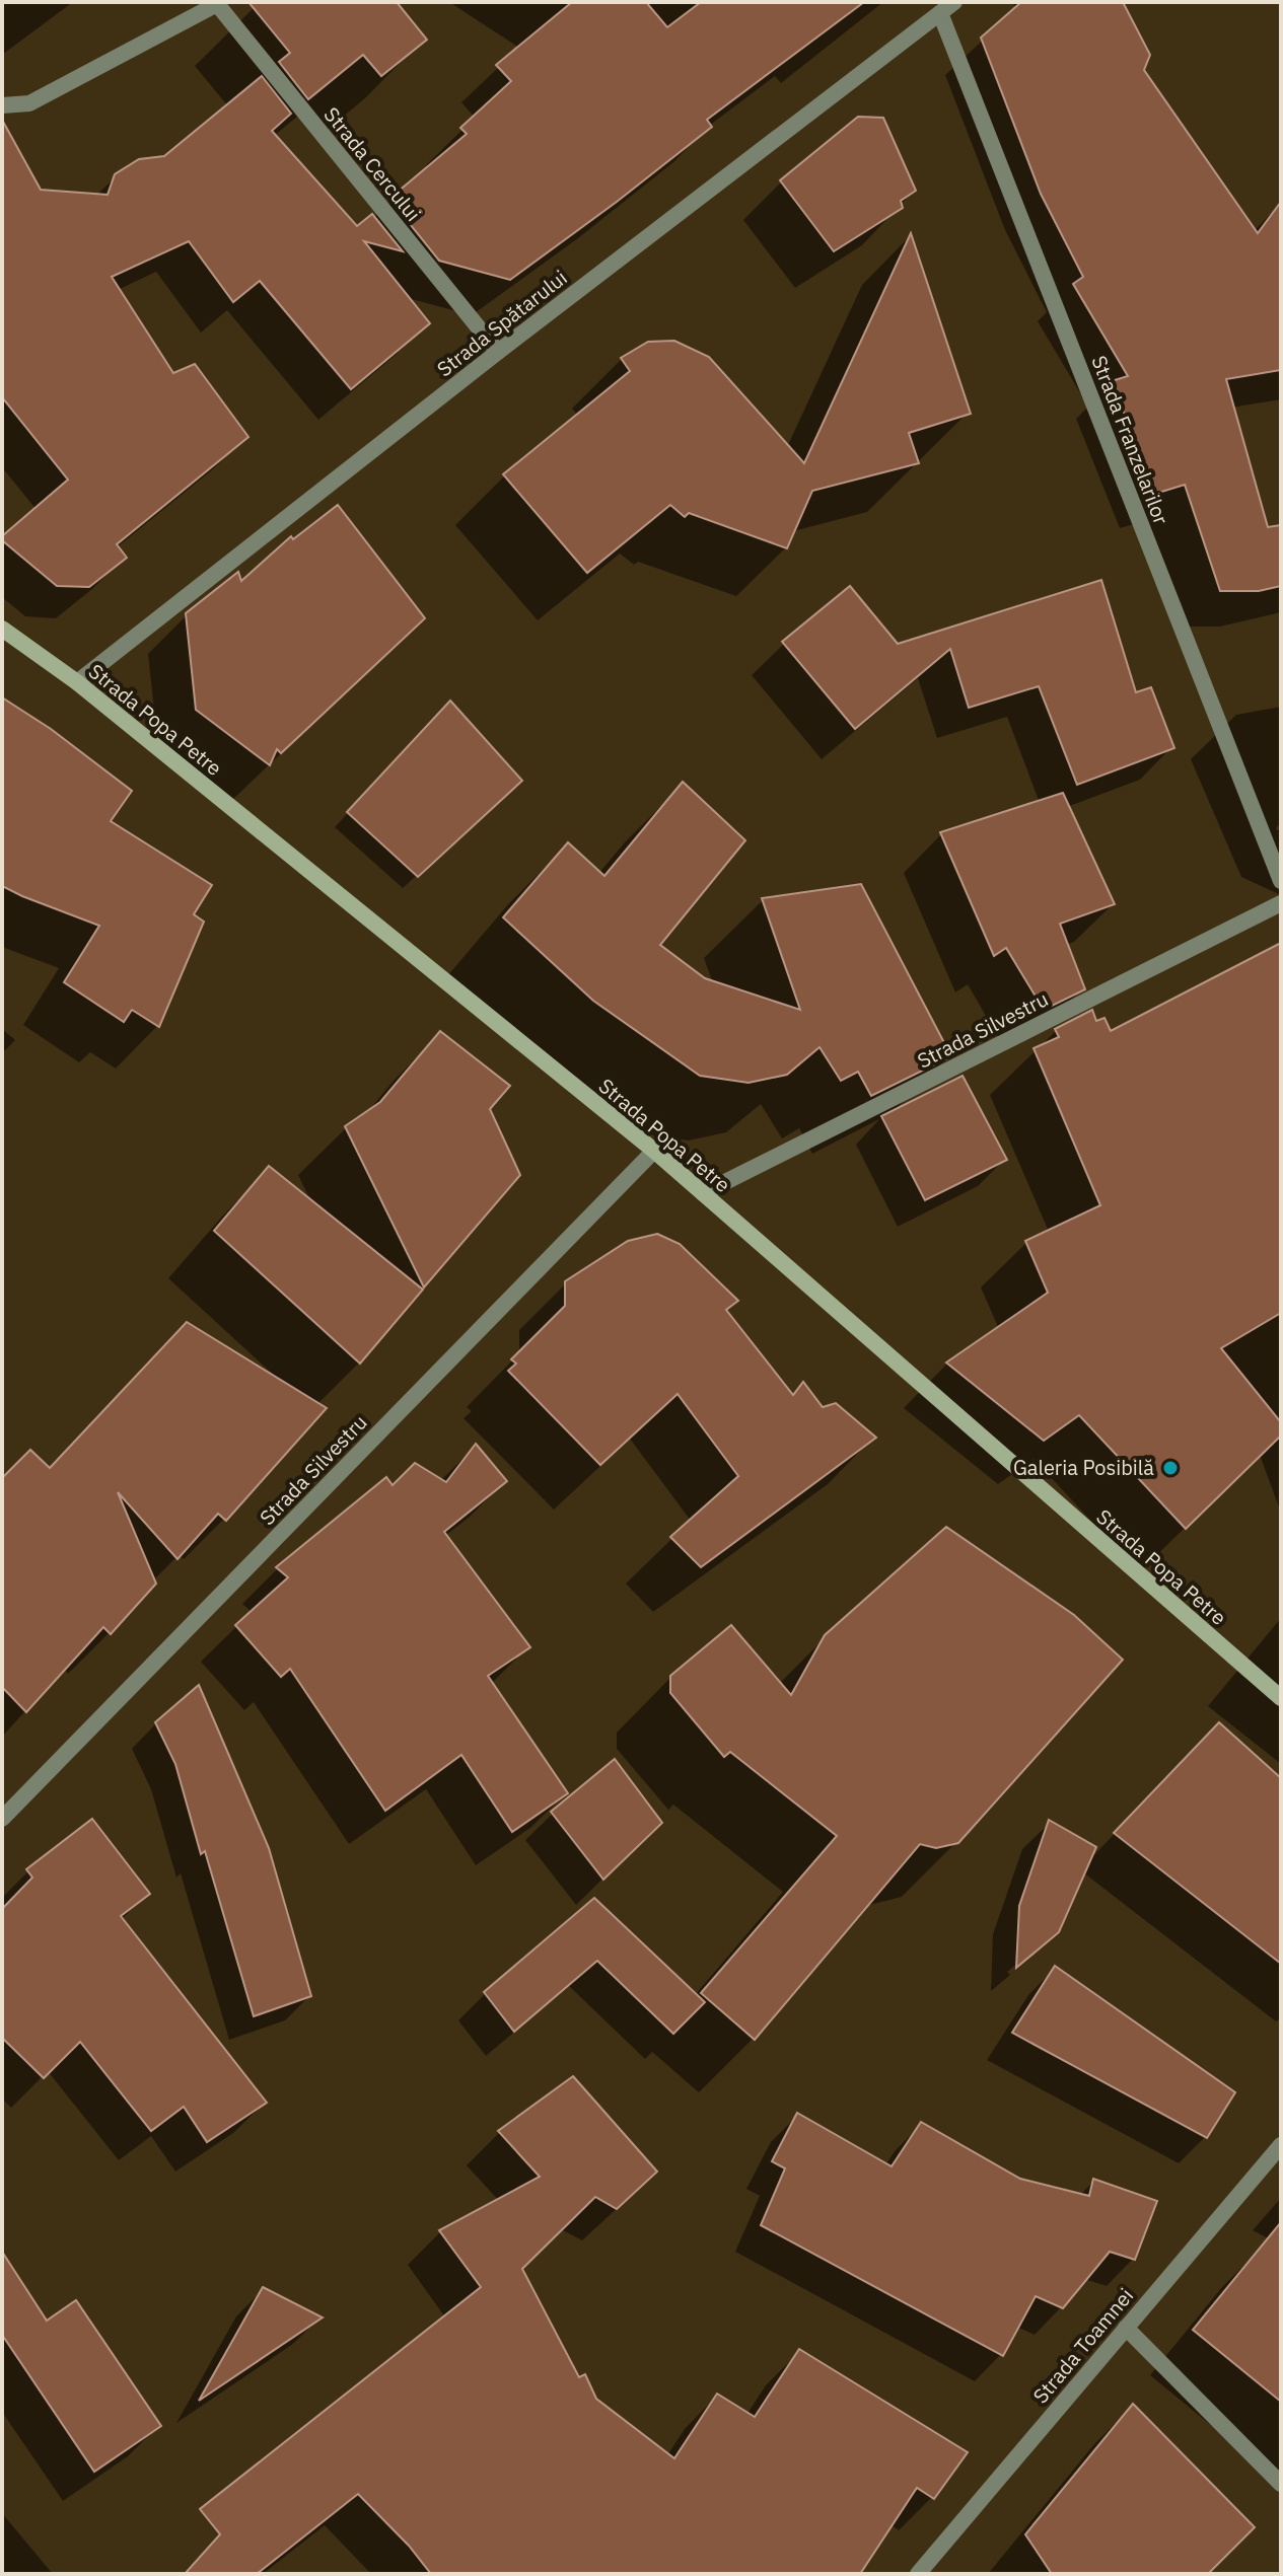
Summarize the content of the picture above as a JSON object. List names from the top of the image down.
{
  "streets": {
    "street": [
      "Strada Cercului",
      "Strada Spătarului",
      "Strada Franzelarilor",
      "Strada Popa Petre",
      "Strada Silvestru",
      "Strada Toamnei"
    ]
  },
  "crossings": [
    ["Strada Cercului", "Strada Spătarului"],
    ["Strada Spătarului", "Strada Franzelarilor"],
    ["Strada Spătarului", "Strada Popa Petre"],
    ["Strada Popa Petre", "Strada Silvestru"]
  ],
  "places": ["Galeria Posibilă"]
}
